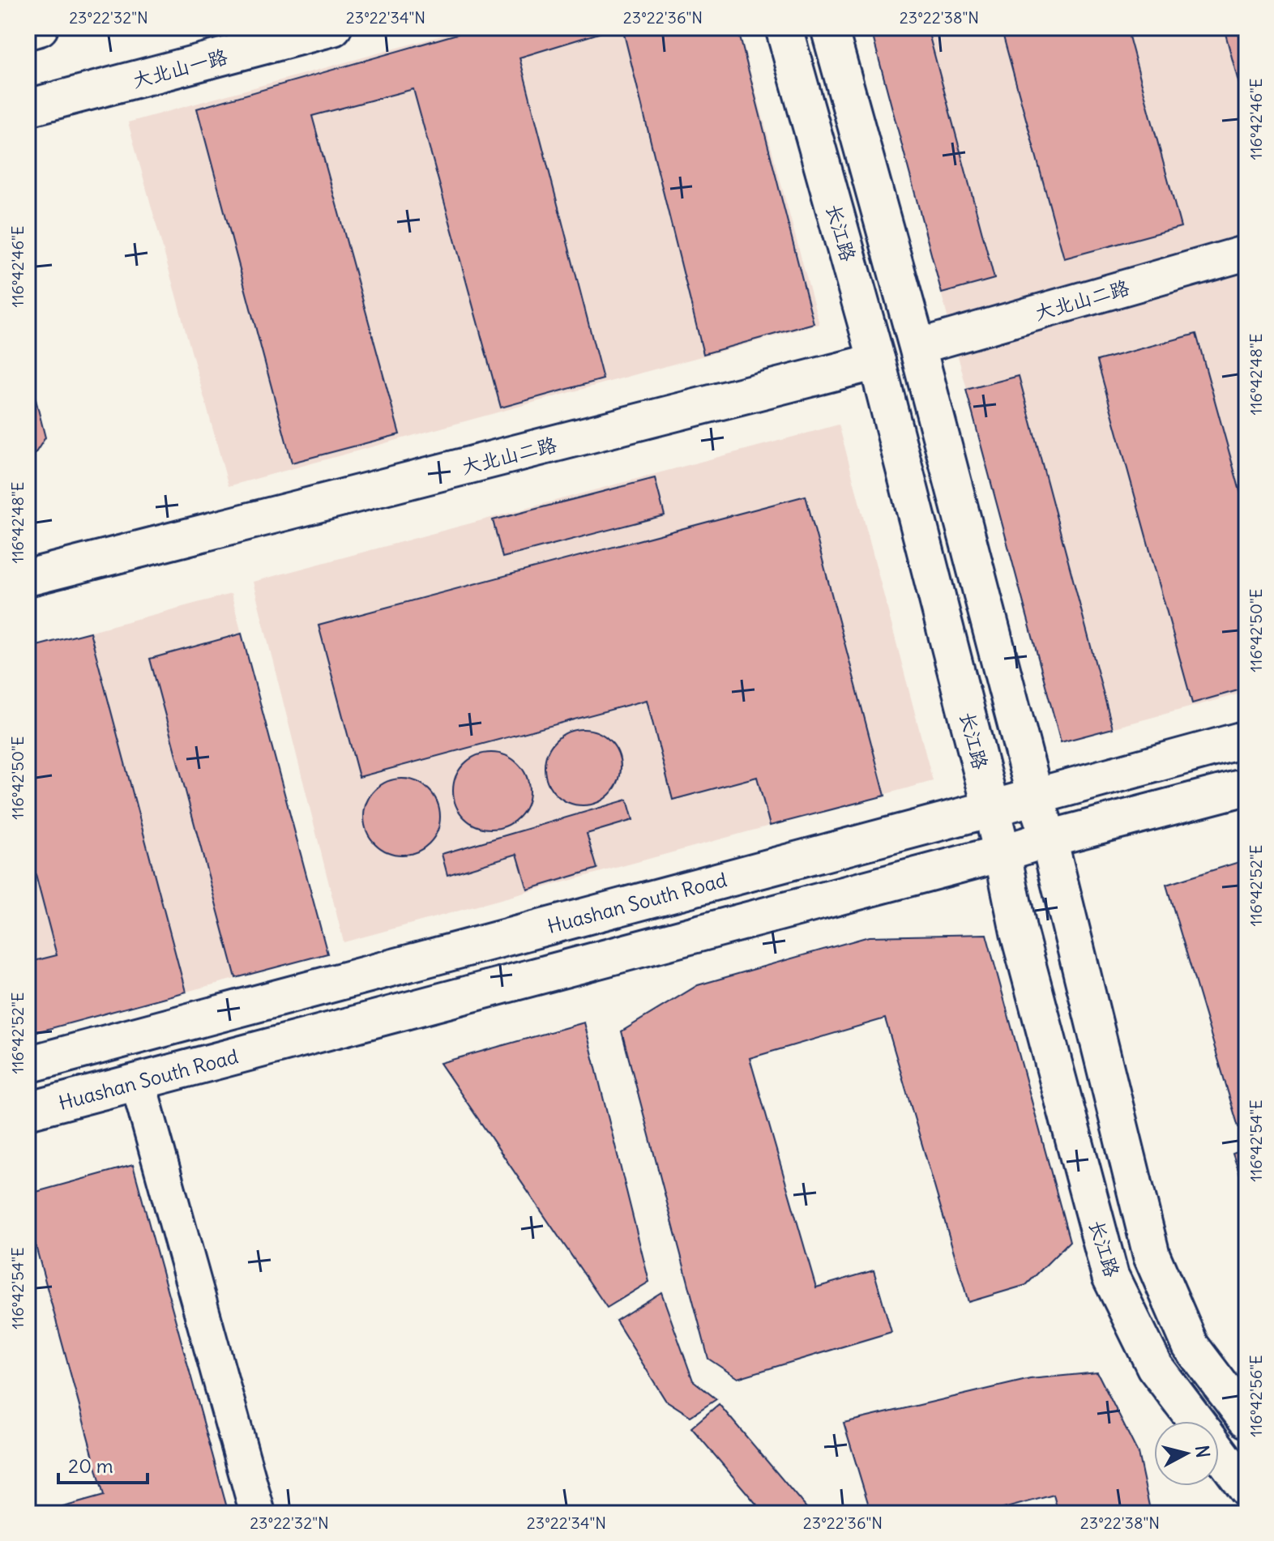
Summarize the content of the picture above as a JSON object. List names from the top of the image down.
{
  "streets": {
    "street": [
      "大北山一路",
      "长江路",
      "大北山二路",
      "Huashan South Road"
    ]
  },
  "crossings": [
    ["长江路", "大北山二路"],
    ["长江路", "Huashan South Road"]
  ],
  "scale_bar": "20 m",
  "north": "right",
  "coordinates": [
    "23°22'32\"N",
    "23°22'34\"N",
    "23°22'36\"N",
    "23°22'38\"N",
    "116°42'46\"E",
    "116°42'48\"E",
    "116°42'50\"E",
    "116°42'52\"E",
    "116°42'54\"E",
    "116°42'56\"E"
  ]
}
